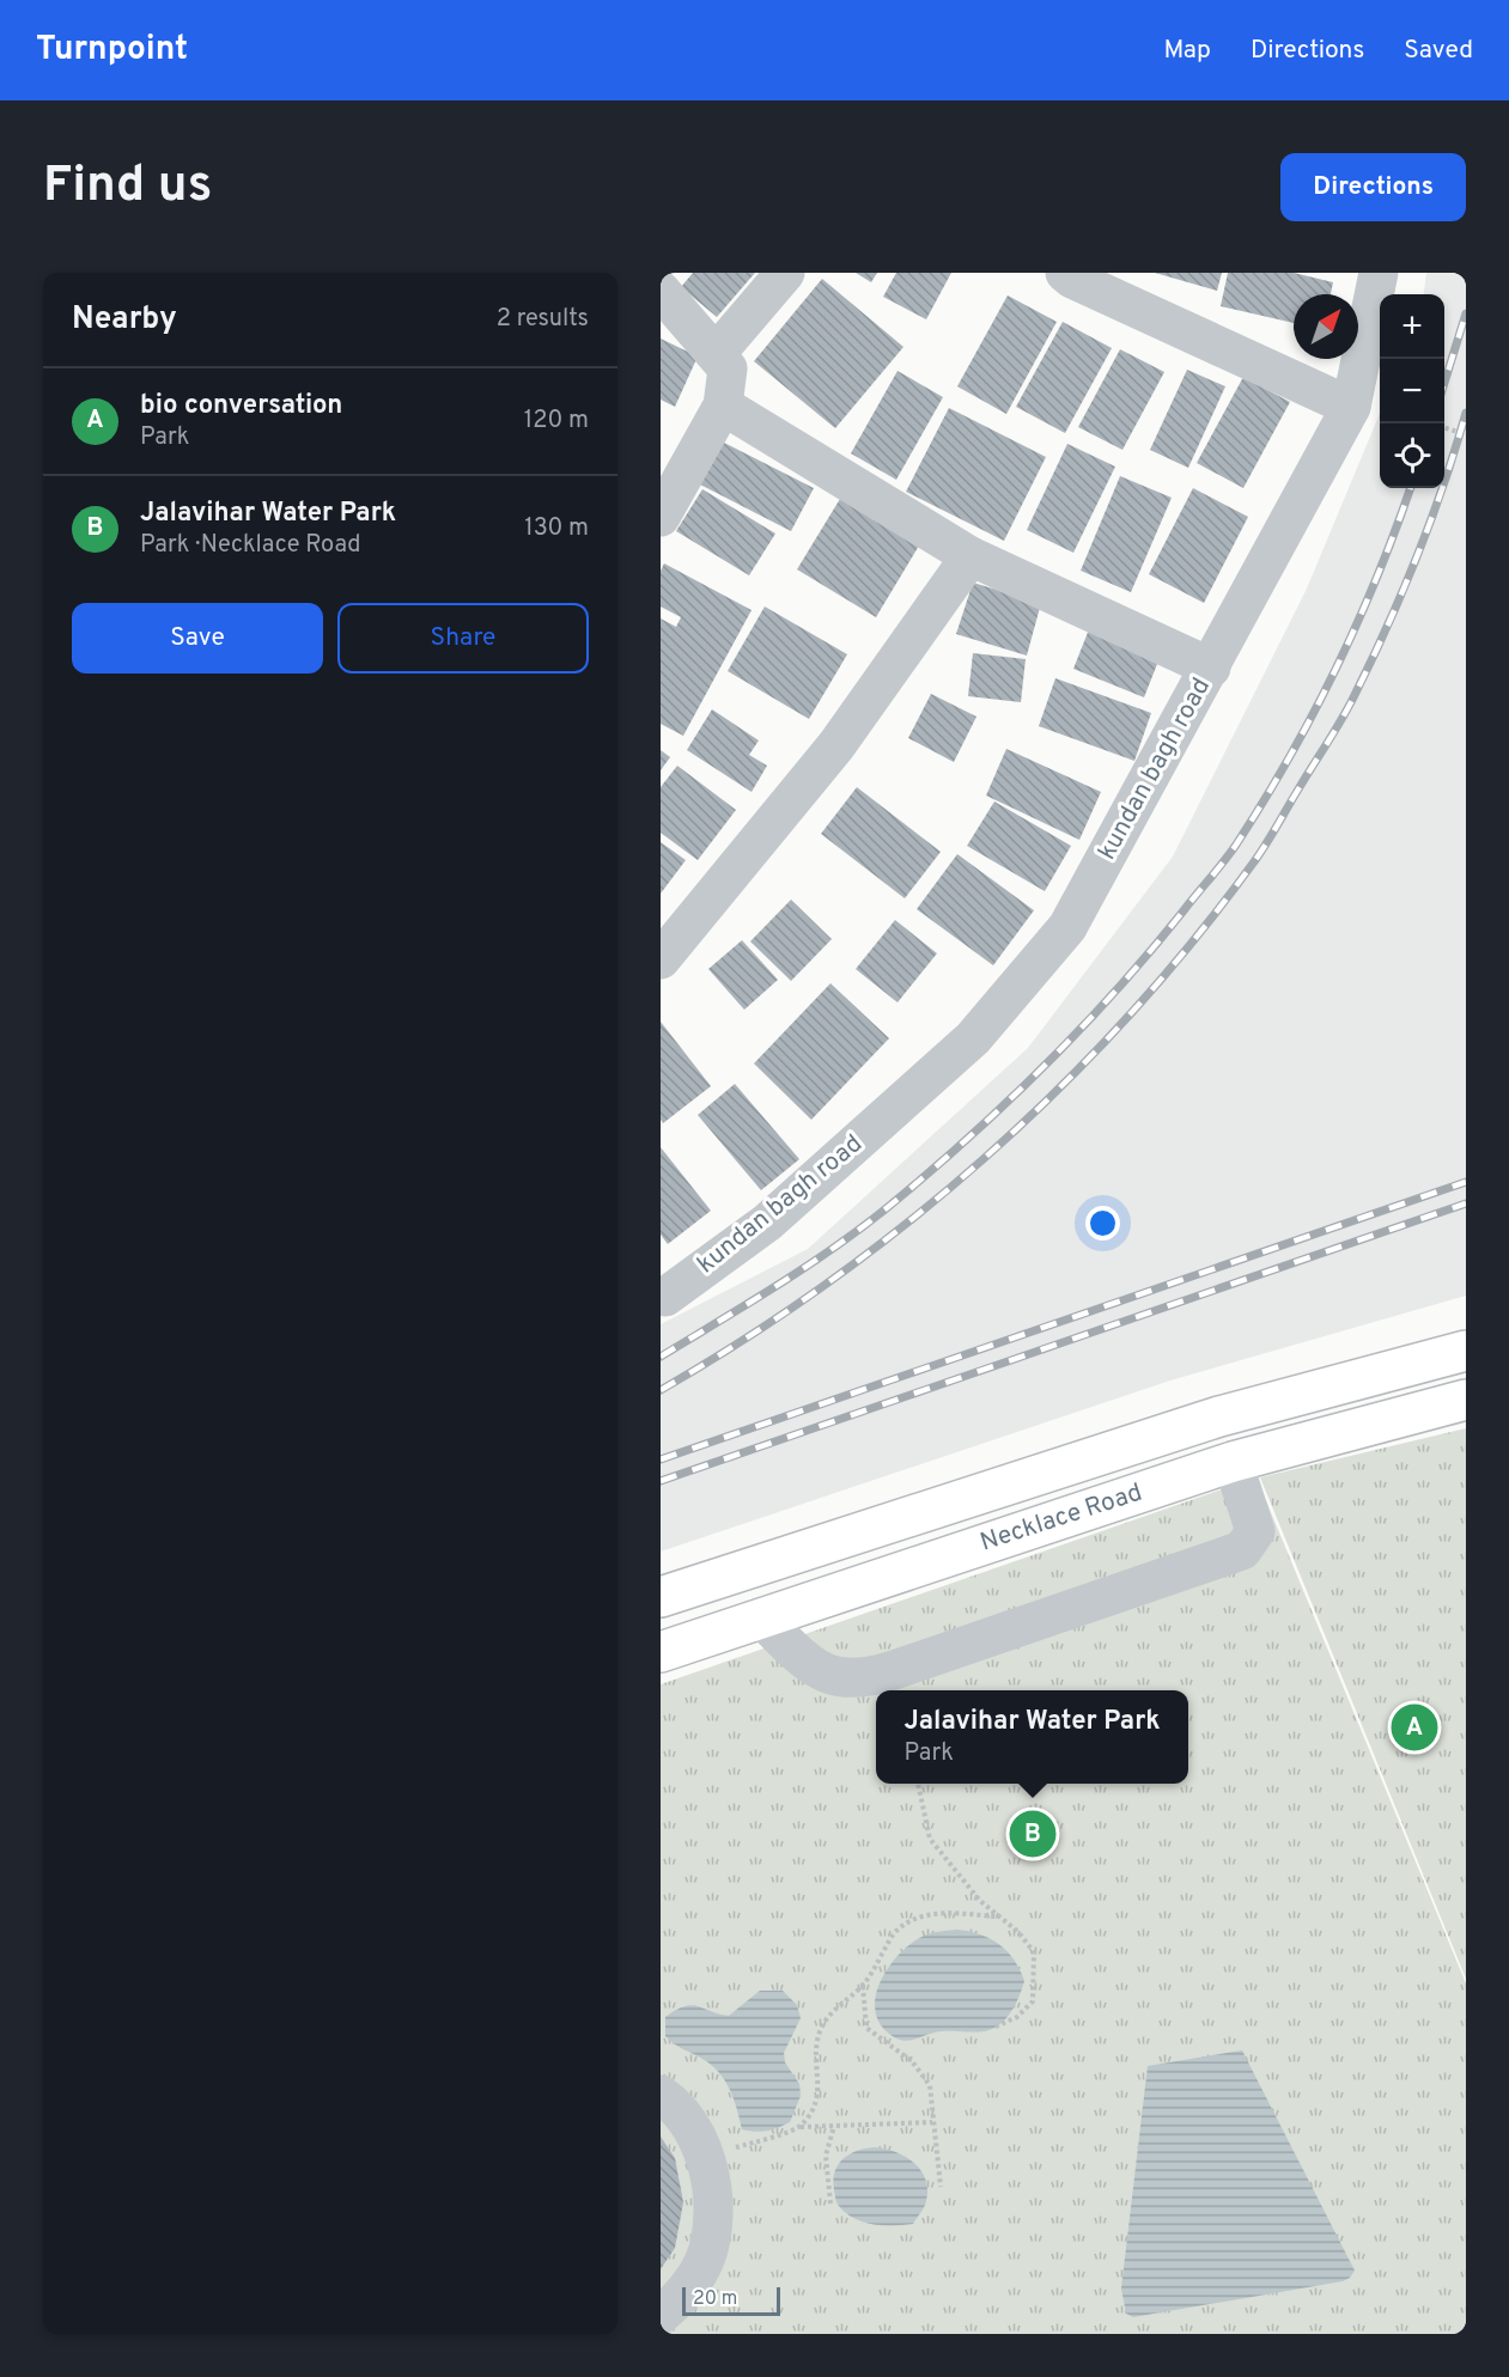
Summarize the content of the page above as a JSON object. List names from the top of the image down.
{
  "streets": {
    "main road": ["Necklace Road"],
    "street": ["kundan bagh road"]
  },
  "scale_bar": "20 m",
  "north": "top right",
  "page": {
    "header": "Turnpoint",
    "nav": ["Map", "Directions", "Saved"],
    "buttons": [
      "Directions",
      ["Save", "Share"]
    ],
    "title": "Find us",
    "heading": ["Nearby", "2 results"],
    "map_buttons": ["+", "−"],
    "list": [
      {
        "mark": "A",
        "name": "bio conversation",
        "note": "Park",
        "value": "120 m"
      },
      {
        "mark": "B",
        "name": "Jalavihar Water Park",
        "note": "Park · Necklace Road",
        "value": "130 m"
      }
    ],
    "popup": ["Jalavihar Water Park", "Park"],
    "pins": ["A", "B"],
    "scale": "20 m"
  }
}
